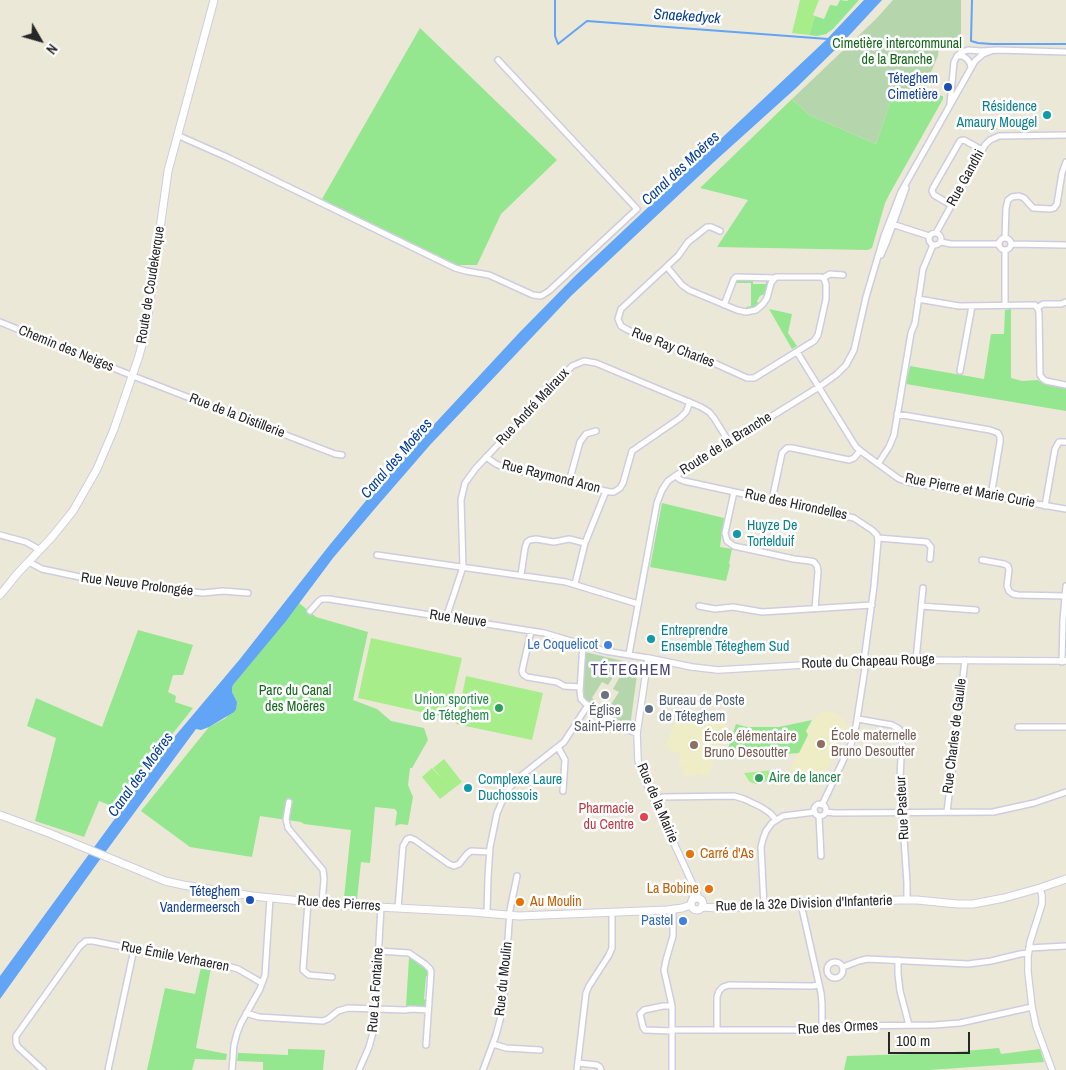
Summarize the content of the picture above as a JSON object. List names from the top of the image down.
{
  "streets": {
    "main road": ["Route de Coudekerque", "Rue des Pierres", "Rue de la 32e Division d'Infanterie"],
    "street": [
      "Rue Gandhi",
      "Rue Ray Charles",
      "Chemin des Neiges",
      "Rue André Malraux",
      "Rue de la Distillerie",
      "Route de la Branche",
      "Rue Raymond Aron",
      "Rue Pierre et Marie Curie",
      "Rue des Hirondelles",
      "Rue Neuve Prolongée",
      "Rue Neuve",
      "Route du Chapeau Rouge",
      "Rue Charles de Gaulle",
      "Rue de la Mairie",
      "Rue Pasteur",
      "Rue Émile Verhaeren",
      "Rue du Moulin",
      "Rue La Fontaine",
      "Rue des Ormes"
    ]
  },
  "crossings": [
    ["Route de Coudekerque", "Chemin des Neiges"],
    ["Route de Coudekerque", "Rue de la Distillerie"],
    ["Route de Coudekerque", "Rue Neuve Prolongée"],
    ["Chemin des Neiges", "Rue de la Distillerie"],
    ["Rue André Malraux", "Route de la Branche"],
    ["Rue André Malraux", "Rue Raymond Aron"],
    ["Rue André Malraux", "Rue Neuve"],
    ["Route de la Branche", "Rue Pierre et Marie Curie"],
    ["Route de la Branche", "Rue des Hirondelles"],
    ["Route de la Branche", "Rue Neuve"],
    ["Rue Neuve", "Route du Chapeau Rouge"],
    ["Rue Neuve", "Rue de la Mairie"],
    ["Route du Chapeau Rouge", "Rue Charles de Gaulle"],
    ["Route du Chapeau Rouge", "Rue de la Mairie"],
    ["Rue Charles de Gaulle", "Rue Pasteur"],
    ["Rue de la Mairie", "Rue des Pierres"],
    ["Rue de la Mairie", "Rue de la 32e Division d'Infanterie"],
    ["Rue Pasteur", "Rue de la 32e Division d'Infanterie"],
    ["Rue des Pierres", "Rue de la 32e Division d'Infanterie"],
    ["Rue des Pierres", "Rue du Moulin"],
    ["Rue des Pierres", "Rue La Fontaine"]
  ],
  "districts": ["TÉTEGHEM"],
  "water": ["Snaekedyck", "Canal des Moëres"],
  "parks": ["Cimetière intercommunal de la Branche", "Parc du Canal des Moëres"],
  "places": [
    "Téteghem Cimetière",
    "Résidence Amaury Mougel",
    "Huyze De Tortelduif",
    "Entreprendre Ensemble Téteghem Sud",
    "Le Coquelicot",
    "Église Saint-Pierre",
    "Union sportive de Téteghem",
    "Bureau de Poste de Téteghem",
    "École maternelle Bruno Desoutter",
    "École élémentaire Bruno Desoutter",
    "Aire de lancer",
    "Complexe Laure Duchossois",
    "Pharmacie du Centre",
    "Carré d'As",
    "La Bobine",
    "Téteghem Vandermeersch",
    "Au Moulin",
    "Pastel"
  ],
  "scale_bar": "100 m",
  "north": "bottom right"
}
